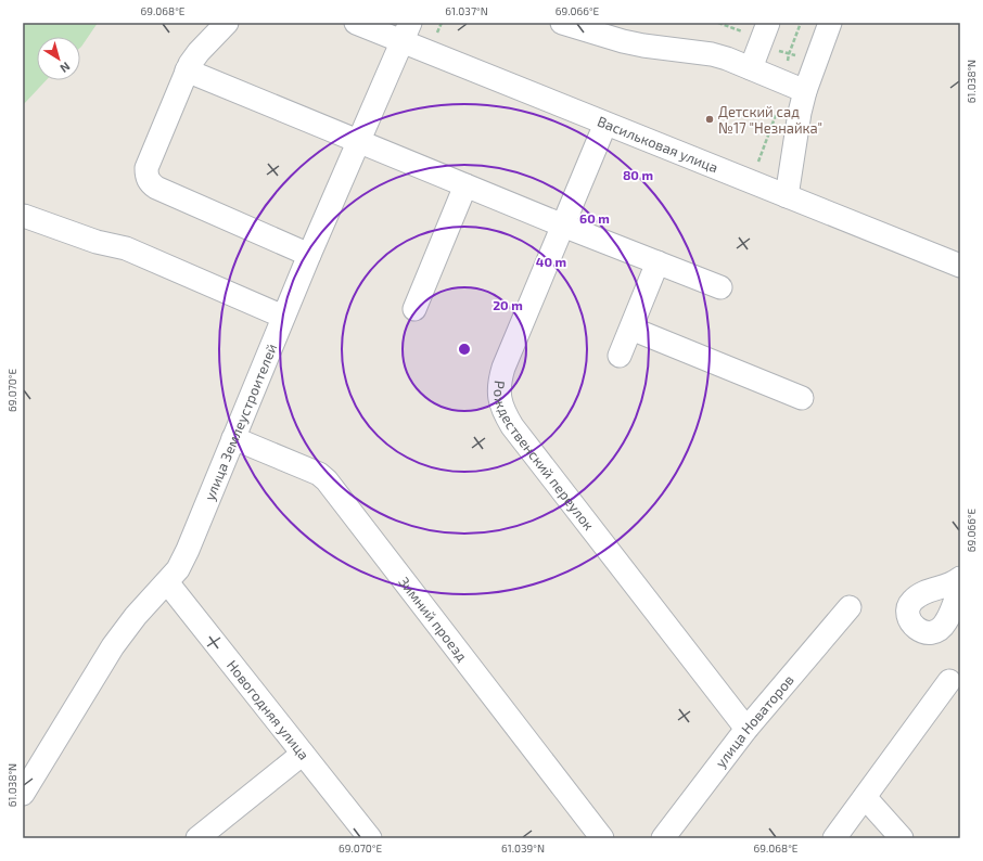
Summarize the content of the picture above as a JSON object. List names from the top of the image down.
{
  "streets": {
    "street": [
      "Васильковая улица",
      "улица Землеустроителей",
      "Рождественский переулок",
      "Зимний проезд",
      "Новогодняя улица",
      "улица Новаторов"
    ]
  },
  "crossings": [
    ["Васильковая улица", "улица Землеустроителей"],
    ["Васильковая улица", "Рождественский переулок"],
    ["улица Землеустроителей", "Зимний проезд"],
    ["улица Землеустроителей", "Новогодняя улица"],
    ["Рождественский переулок", "улица Новаторов"]
  ],
  "places": ["Детский сад №17 \"Незнайка\""],
  "north": "bottom right",
  "coordinates": [
    "69.068°E",
    "61.037°N",
    "69.066°E",
    "61.038°N",
    "69.070°E",
    "61.039°N"
  ],
  "rings": [
    "80 m",
    "60 m",
    "40 m",
    "20 m"
  ]
}
